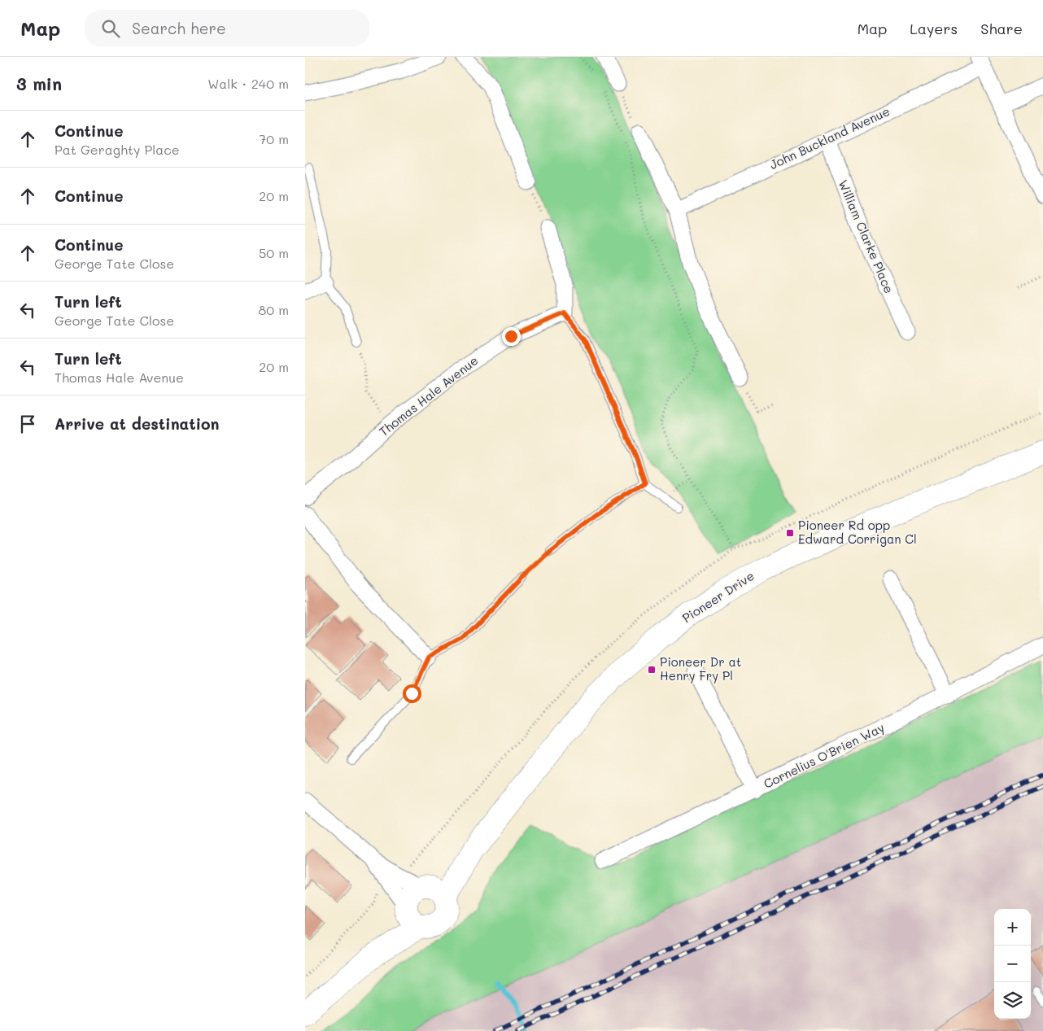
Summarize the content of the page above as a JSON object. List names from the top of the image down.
{
  "streets": {
    "main road": ["Pioneer Drive"],
    "street": [
      "John Buckland Avenue",
      "William Clarke Place",
      "Thomas Hale Avenue",
      "Cornelius O'Brien Way"
    ]
  },
  "crossings": [
    ["John Buckland Avenue", "William Clarke Place"]
  ],
  "places": {
    "transit": ["Pioneer Rd opp Edward Corrigan Cl", "Pioneer Dr at Henry Fry Pl"]
  },
  "page": {
    "header": "Map",
    "search": "Search here",
    "nav": ["Map", "Layers", "Share"],
    "heading": ["3 min", "Walk · 240 m"],
    "list": [
      ["Continue", "Pat Geraghty Place", "70 m"],
      ["Continue", "20 m"],
      ["Continue", "George Tate Close", "50 m"],
      ["Turn left", "George Tate Close", "80 m"],
      ["Turn left", "Thomas Hale Avenue", "20 m"],
      "Arrive at destination"
    ],
    "map_buttons": ["+", "−"]
  }
}
